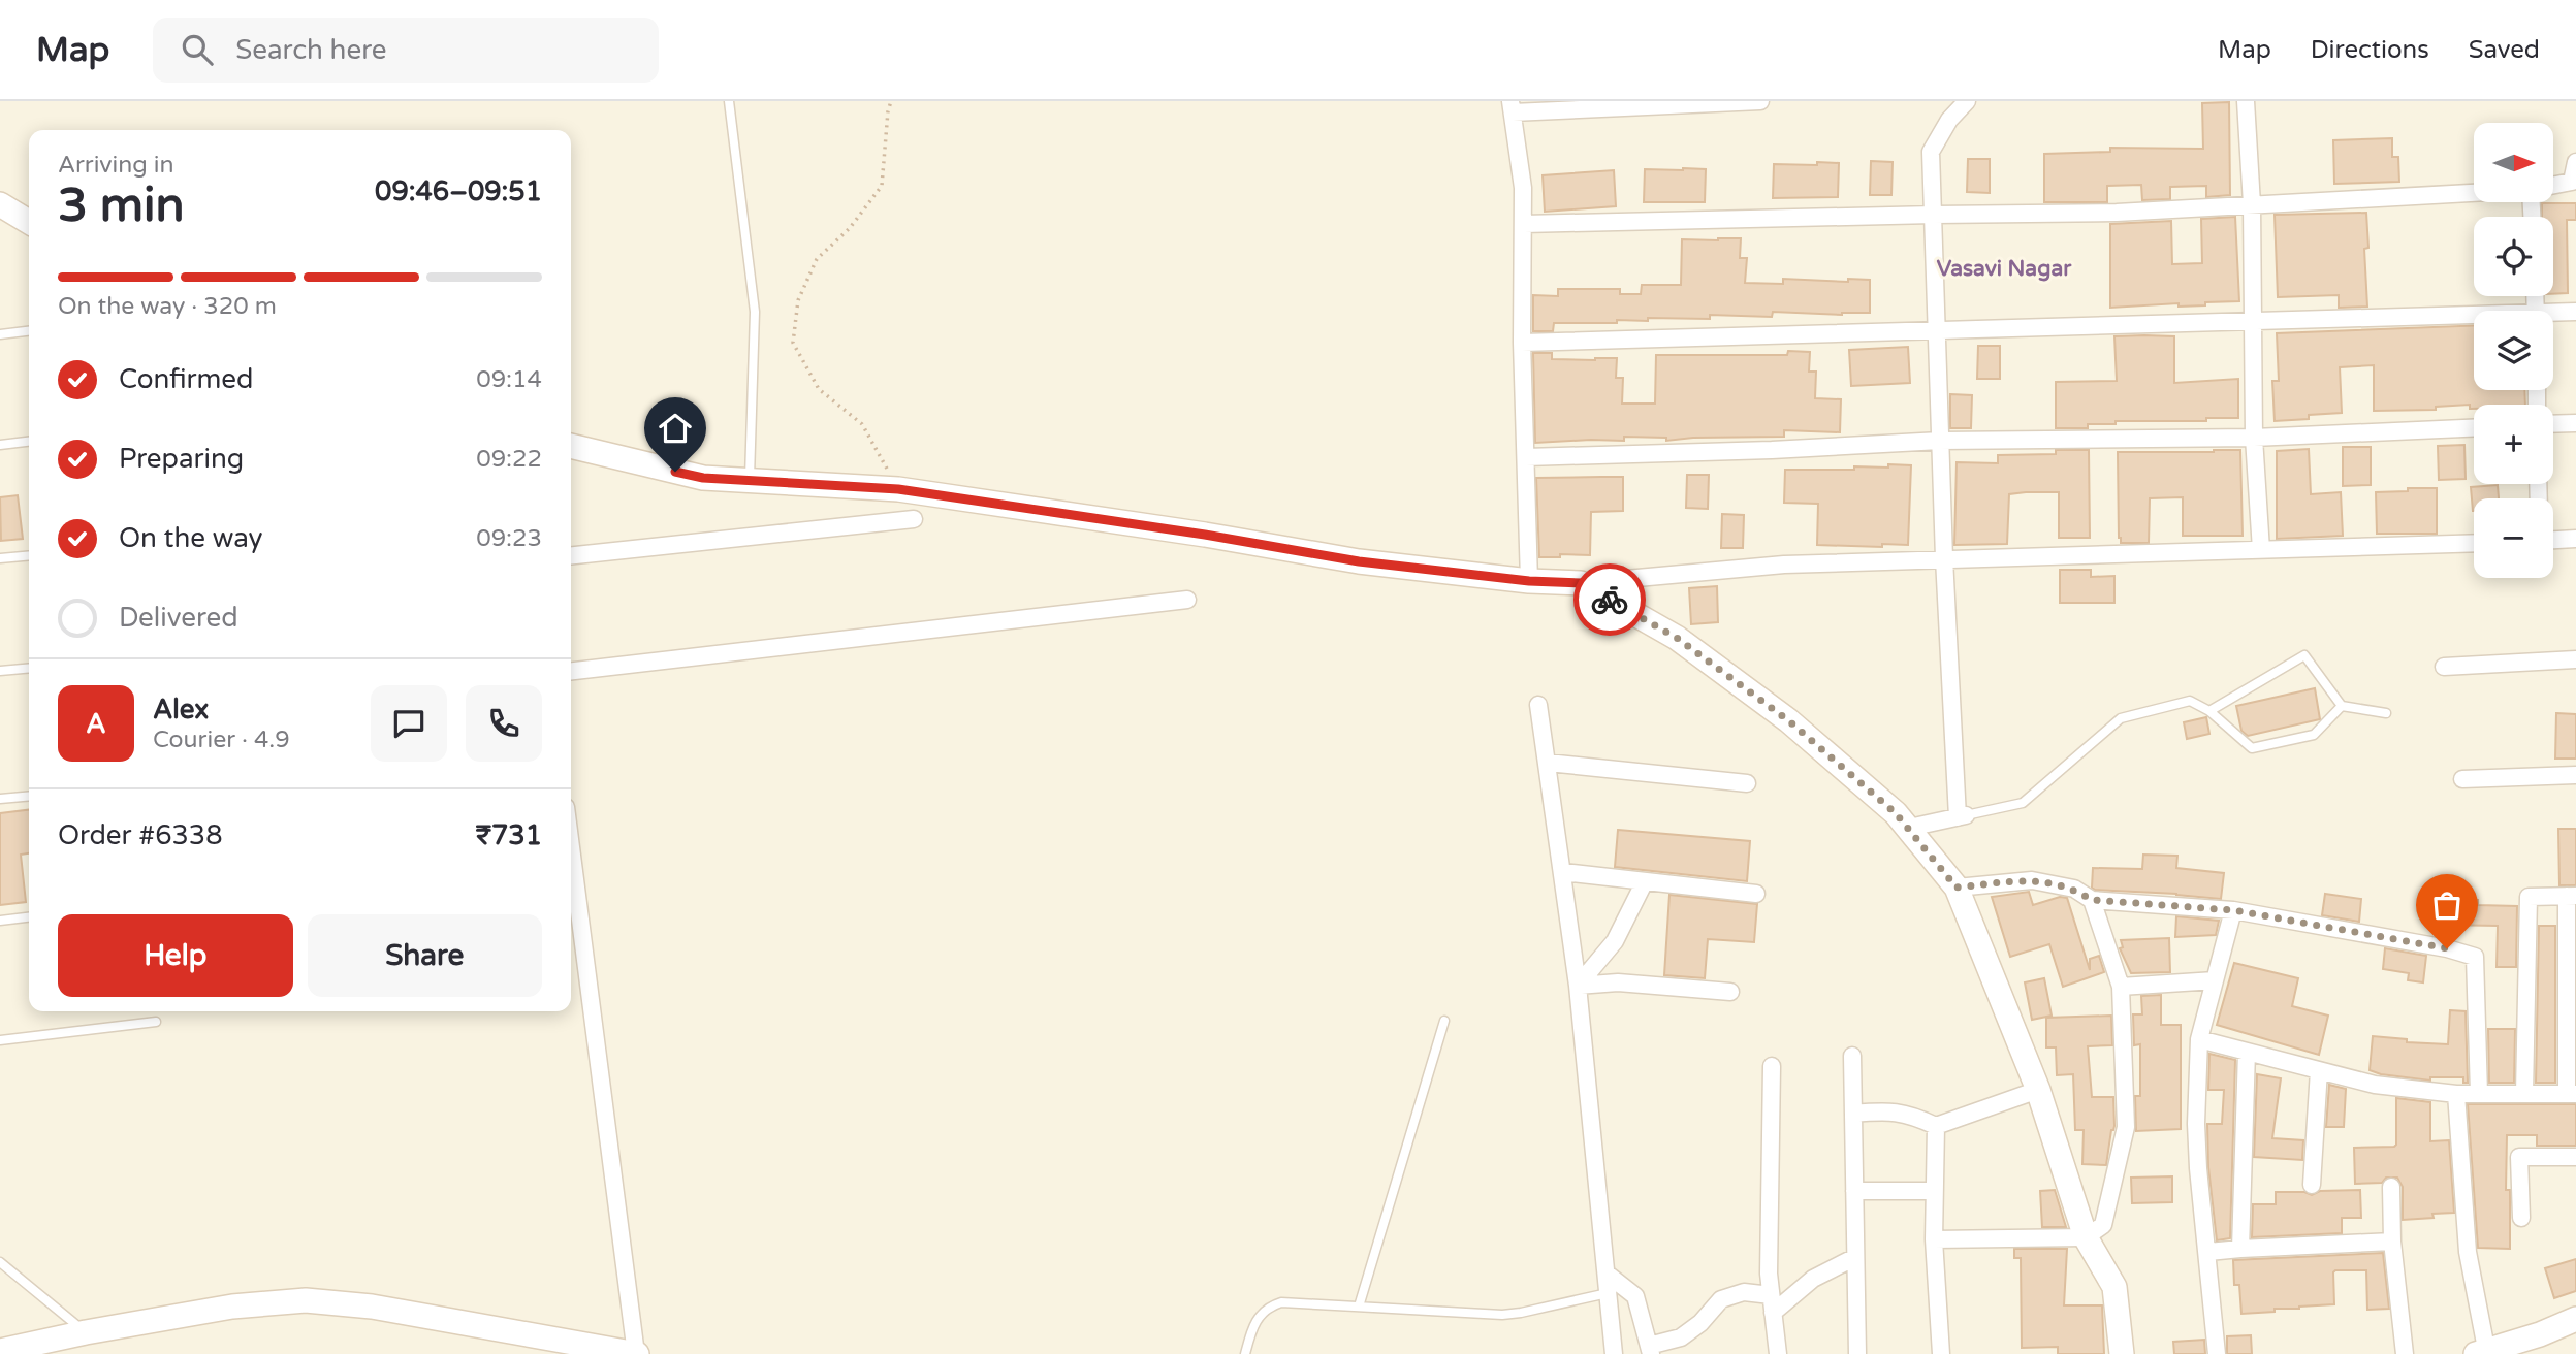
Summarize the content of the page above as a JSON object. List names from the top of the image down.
{
  "districts": ["Vasavi Nagar"],
  "north": "right",
  "page": {
    "header": "Map",
    "search": "Search here",
    "nav": ["Map", "Directions", "Saved"],
    "map_buttons": ["+", "−"],
    "heading": ["3 min", "Arriving in", "09:46–09:51"],
    "panel": [
      "Alex",
      "Courier · 4.9",
      "Order #6338",
      "₹731"
    ],
    "bar": "On the way · 320 m",
    "list": [
      ["Confirmed", "09:14"],
      ["Preparing", "09:22"],
      ["On the way", "09:23"],
      "Delivered"
    ],
    "round": "A",
    "buttons": ["Help", "Share"]
  }
}
